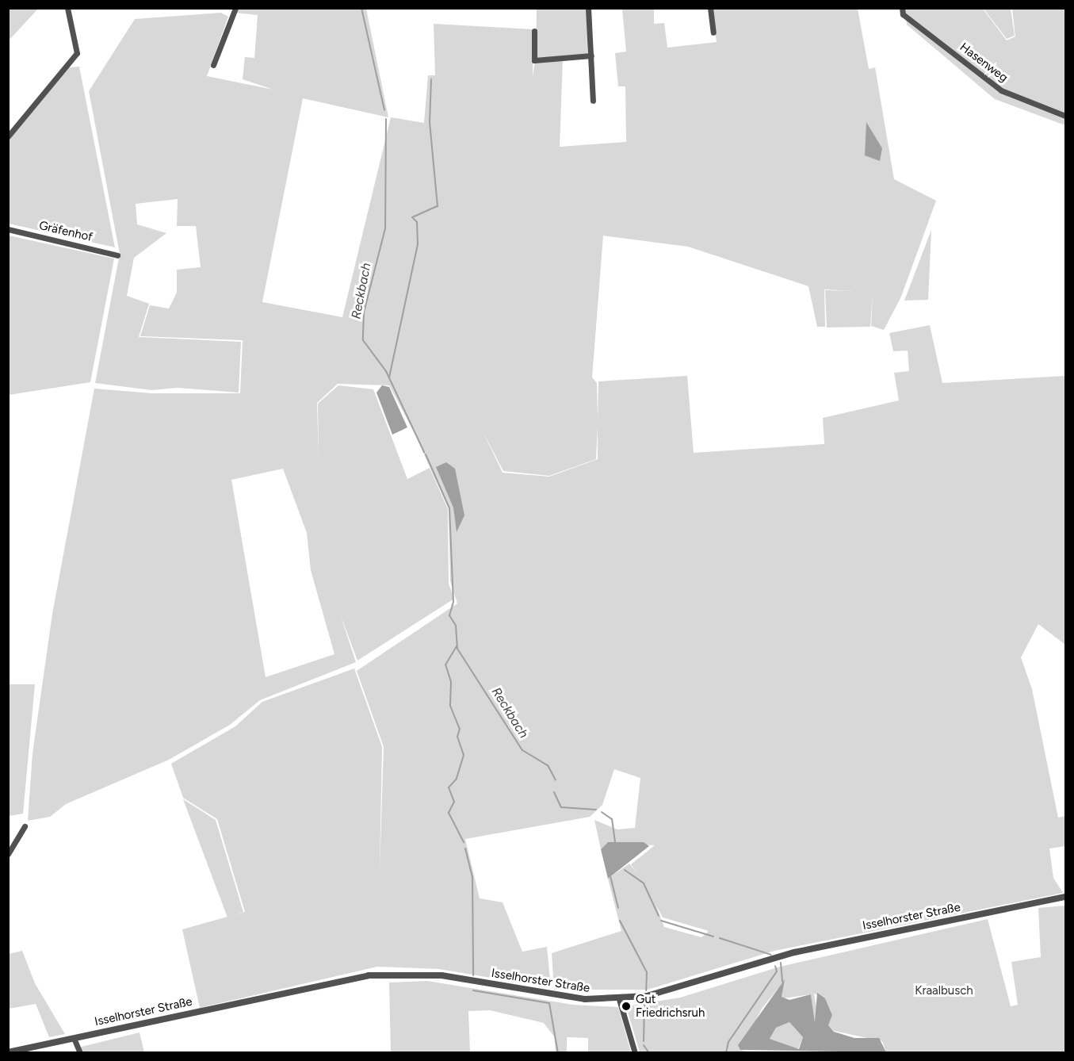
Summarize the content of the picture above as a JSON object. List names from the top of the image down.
{
  "streets": {
    "street": ["Hasenweg", "Gräfenhof", "Isselhorster Straße"]
  },
  "water": ["Reckbach"],
  "parks": ["Kraalbusch"],
  "places": ["Gut Friedrichsruh"]
}
